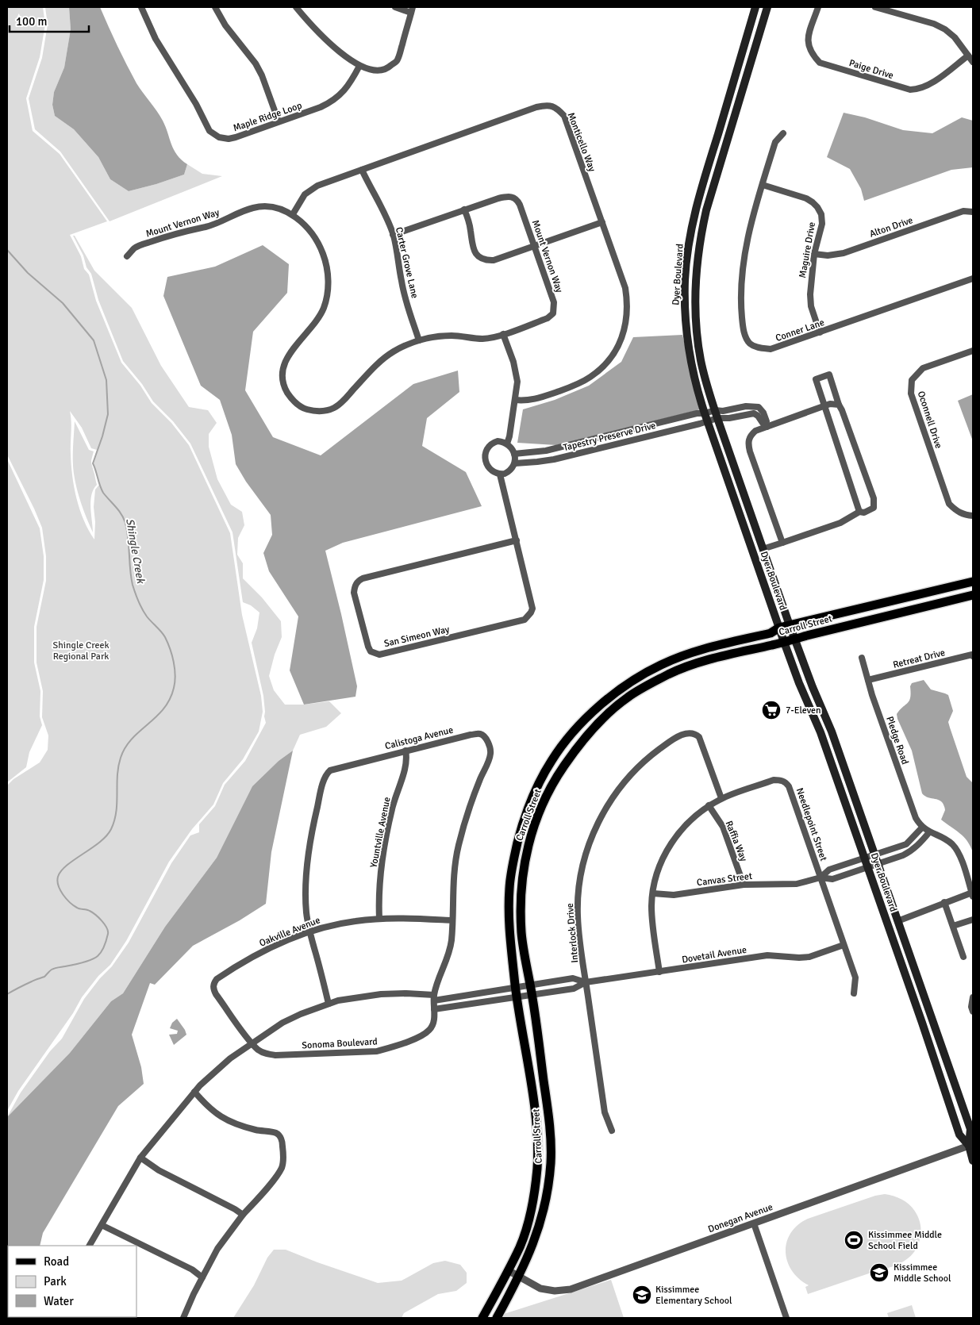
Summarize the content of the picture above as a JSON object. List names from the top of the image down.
{
  "streets": {
    "main road": ["Dyer Boulevard", "Carroll Street"],
    "street": [
      "Paige Drive",
      "Maple Ridge Loop",
      "Monticello Way",
      "Mount Vernon Way",
      "Alton Drive",
      "Maguire Drive",
      "Carter Grove Lane",
      "Conner Lane",
      "Oconnell Drive",
      "Tapestry Preserve Drive",
      "San Simeon Way",
      "Retreat Drive",
      "Calistoga Avenue",
      "Pledge Road",
      "Needlepoint Street",
      "Yountville Avenue",
      "Raffia Way",
      "Canvas Street",
      "Oakville Avenue",
      "Interlock Drive",
      "Dovetail Avenue",
      "Sonoma Boulevard",
      "Donegan Avenue"
    ]
  },
  "crossings": [
    ["Monticello Way", "Mount Vernon Way"],
    ["Monticello Way", "Carter Grove Lane"],
    ["Mount Vernon Way", "Carter Grove Lane"],
    ["Alton Drive", "Maguire Drive"],
    ["Maguire Drive", "Conner Lane"],
    ["Dyer Boulevard", "Tapestry Preserve Drive"],
    ["Dyer Boulevard", "Carroll Street"],
    ["Dyer Boulevard", "Canvas Street"],
    ["Dyer Boulevard", "Donegan Avenue"],
    ["Tapestry Preserve Drive", "San Simeon Way"],
    ["Carroll Street", "Dovetail Avenue"],
    ["Carroll Street", "Donegan Avenue"],
    ["Retreat Drive", "Pledge Road"],
    ["Calistoga Avenue", "Yountville Avenue"],
    ["Calistoga Avenue", "Oakville Avenue"],
    ["Calistoga Avenue", "Sonoma Boulevard"],
    ["Needlepoint Street", "Raffia Way"],
    ["Needlepoint Street", "Canvas Street"],
    ["Needlepoint Street", "Interlock Drive"],
    ["Needlepoint Street", "Dovetail Avenue"],
    ["Yountville Avenue", "Oakville Avenue"],
    ["Raffia Way", "Canvas Street"],
    ["Oakville Avenue", "Sonoma Boulevard"],
    ["Interlock Drive", "Dovetail Avenue"]
  ],
  "water": ["Shingle Creek"],
  "parks": ["Shingle Creek Regional Park"],
  "places": {
    "supermarket": ["7-Eleven"],
    "sports": ["Kissimmee Middle School Field"],
    "school or university": ["Kissimmee Middle School", "Kissimmee Elementary School"]
  },
  "legend": ["Road", "Park", "Water"],
  "scale_bar": "100 m"
}
